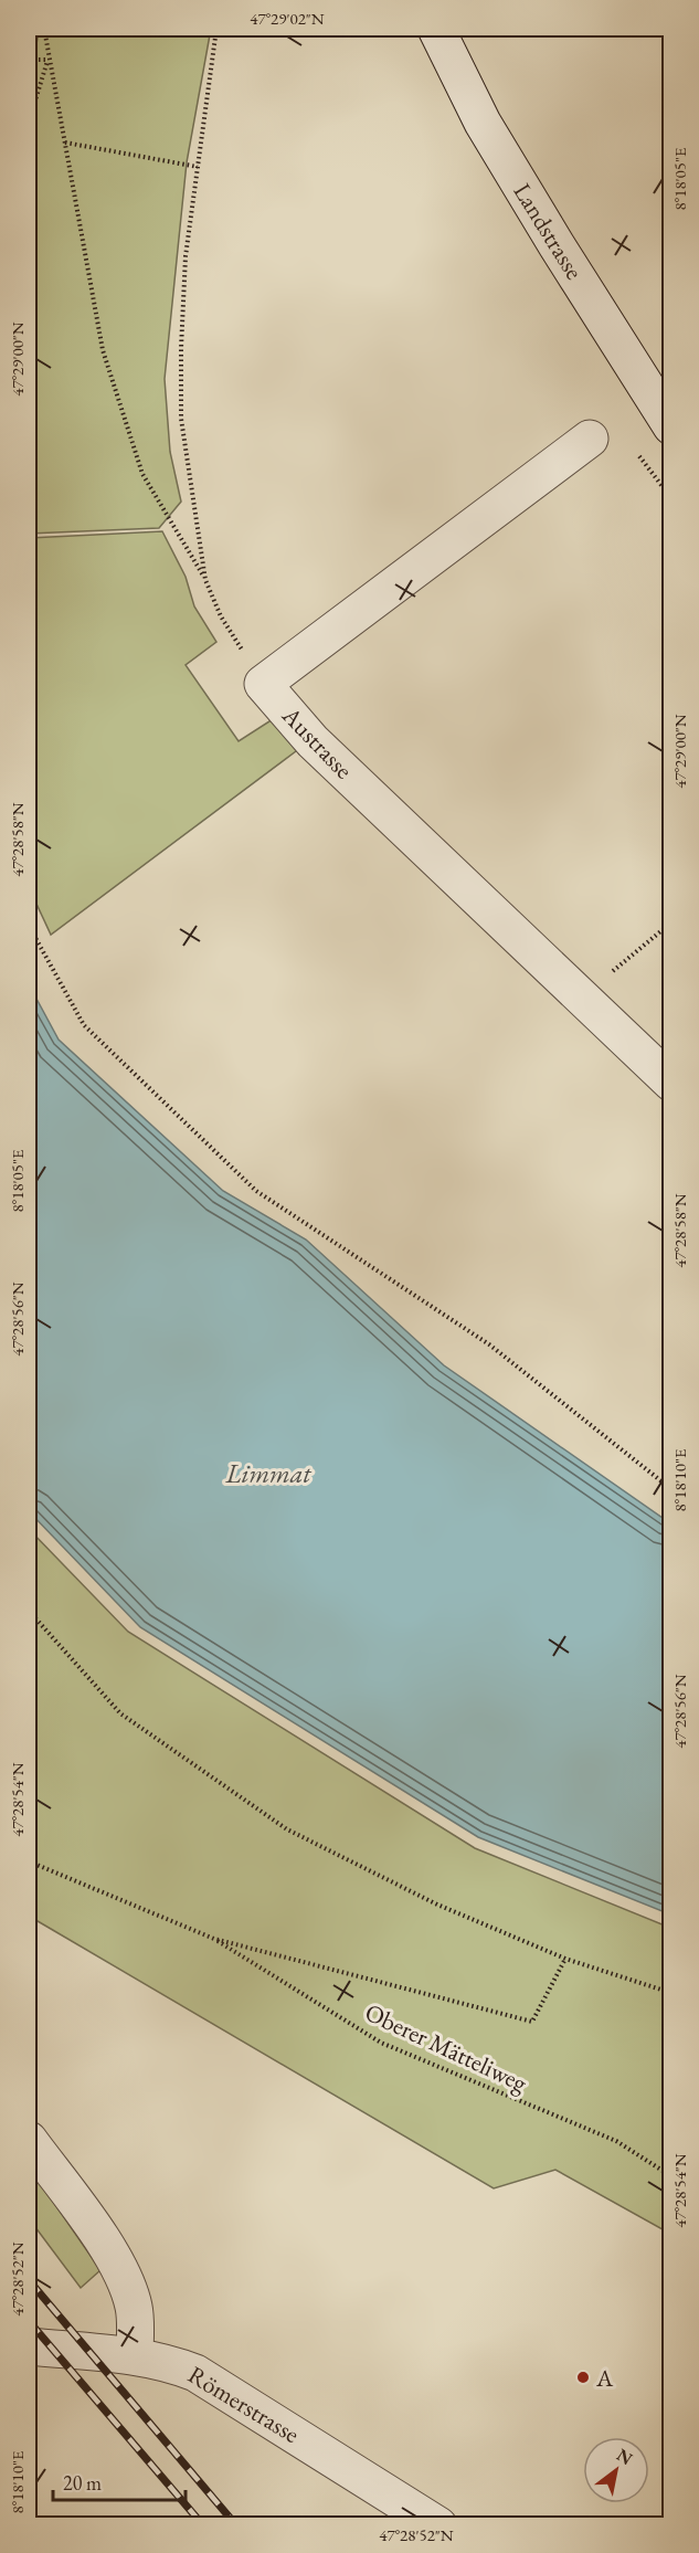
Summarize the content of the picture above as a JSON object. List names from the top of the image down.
{
  "streets": {
    "street": ["Landstrasse", "Austrasse", "Römerstrasse"],
    "path": ["Oberer Mätteliweg"]
  },
  "water": ["Limmat"],
  "places": ["A"],
  "scale_bar": "20 m",
  "north": "top right",
  "coordinates": [
    "47°29'02\"N",
    "8°18'05\"E",
    "47°29'00\"N",
    "47°28'58\"N",
    "47°28'56\"N",
    "8°18'10\"E",
    "47°28'54\"N",
    "47°28'52\"N"
  ]
}
